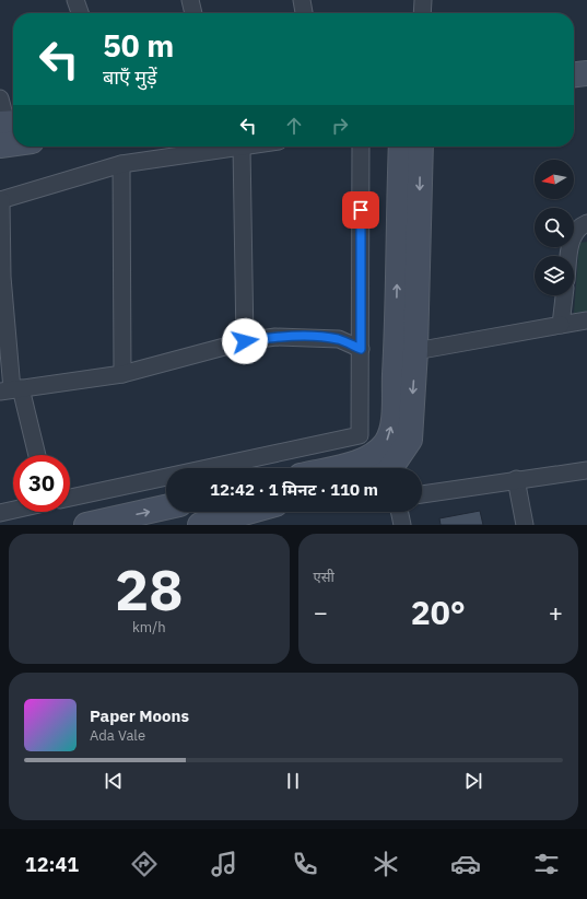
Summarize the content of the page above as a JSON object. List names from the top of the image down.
{
  "north": "left",
  "page": {
    "turn": ["50 m", "बाएँ मुड़ें"],
    "limit": "30",
    "trip": "12:42 · 1 मिनट · 110 m",
    "tile": [
      ["28", "km/h"],
      "एसी"
    ],
    "heat": ["−", "20°", "+"],
    "song": ["Paper Moons", "Ada Vale"],
    "tabs": "12:41"
  }
}
